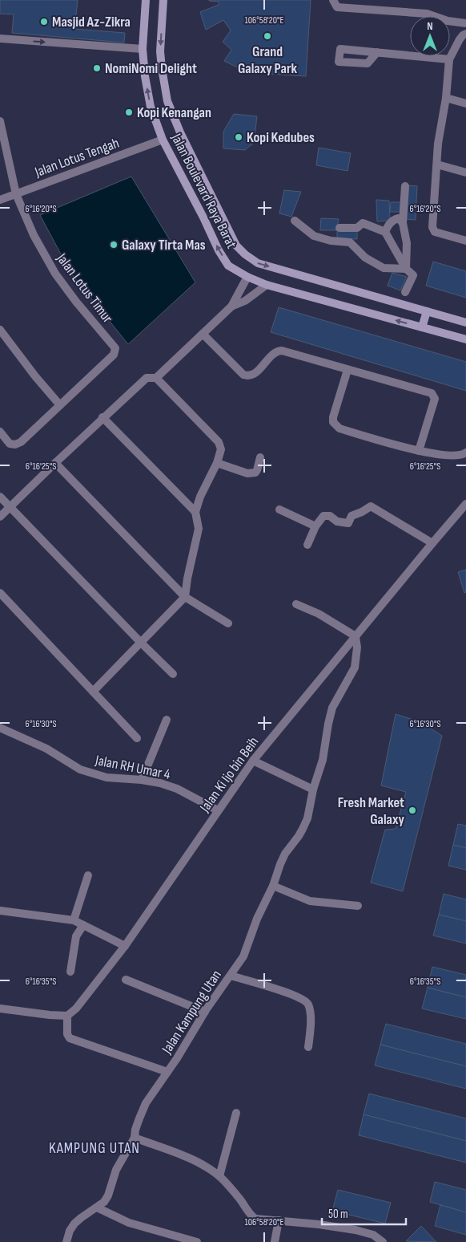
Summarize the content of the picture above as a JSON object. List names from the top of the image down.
{
  "streets": {
    "main road": ["Jalan Boulevard Raya Barat"],
    "street": [
      "Jalan Lotus Tengah",
      "Jalan Lotus Timur",
      "Jalan RH Umar 4",
      "Jalan Ki Ijo bin Beih",
      "Jalan Kampung Utan"
    ]
  },
  "crossings": [
    ["Jalan Lotus Tengah", "Jalan Boulevard Raya Barat"],
    ["Jalan Lotus Tengah", "Jalan Lotus Timur"],
    ["Jalan RH Umar 4", "Jalan Ki Ijo bin Beih"],
    ["Jalan Ki Ijo bin Beih", "Jalan Kampung Utan"]
  ],
  "districts": ["KAMPUNG UTAN"],
  "places": [
    "Masjid Az-Zikra",
    "Grand Galaxy Park",
    "NomiNomi Delight",
    "Kopi Kenangan",
    "Kopi Kedubes",
    "Galaxy Tirta Mas",
    "Fresh Market Galaxy"
  ],
  "scale_bar": "50 m",
  "north": "top",
  "coordinates": [
    "106°58'20\"E",
    "6°16'20\"S",
    "6°16'25\"S",
    "6°16'30\"S",
    "6°16'35\"S"
  ]
}
